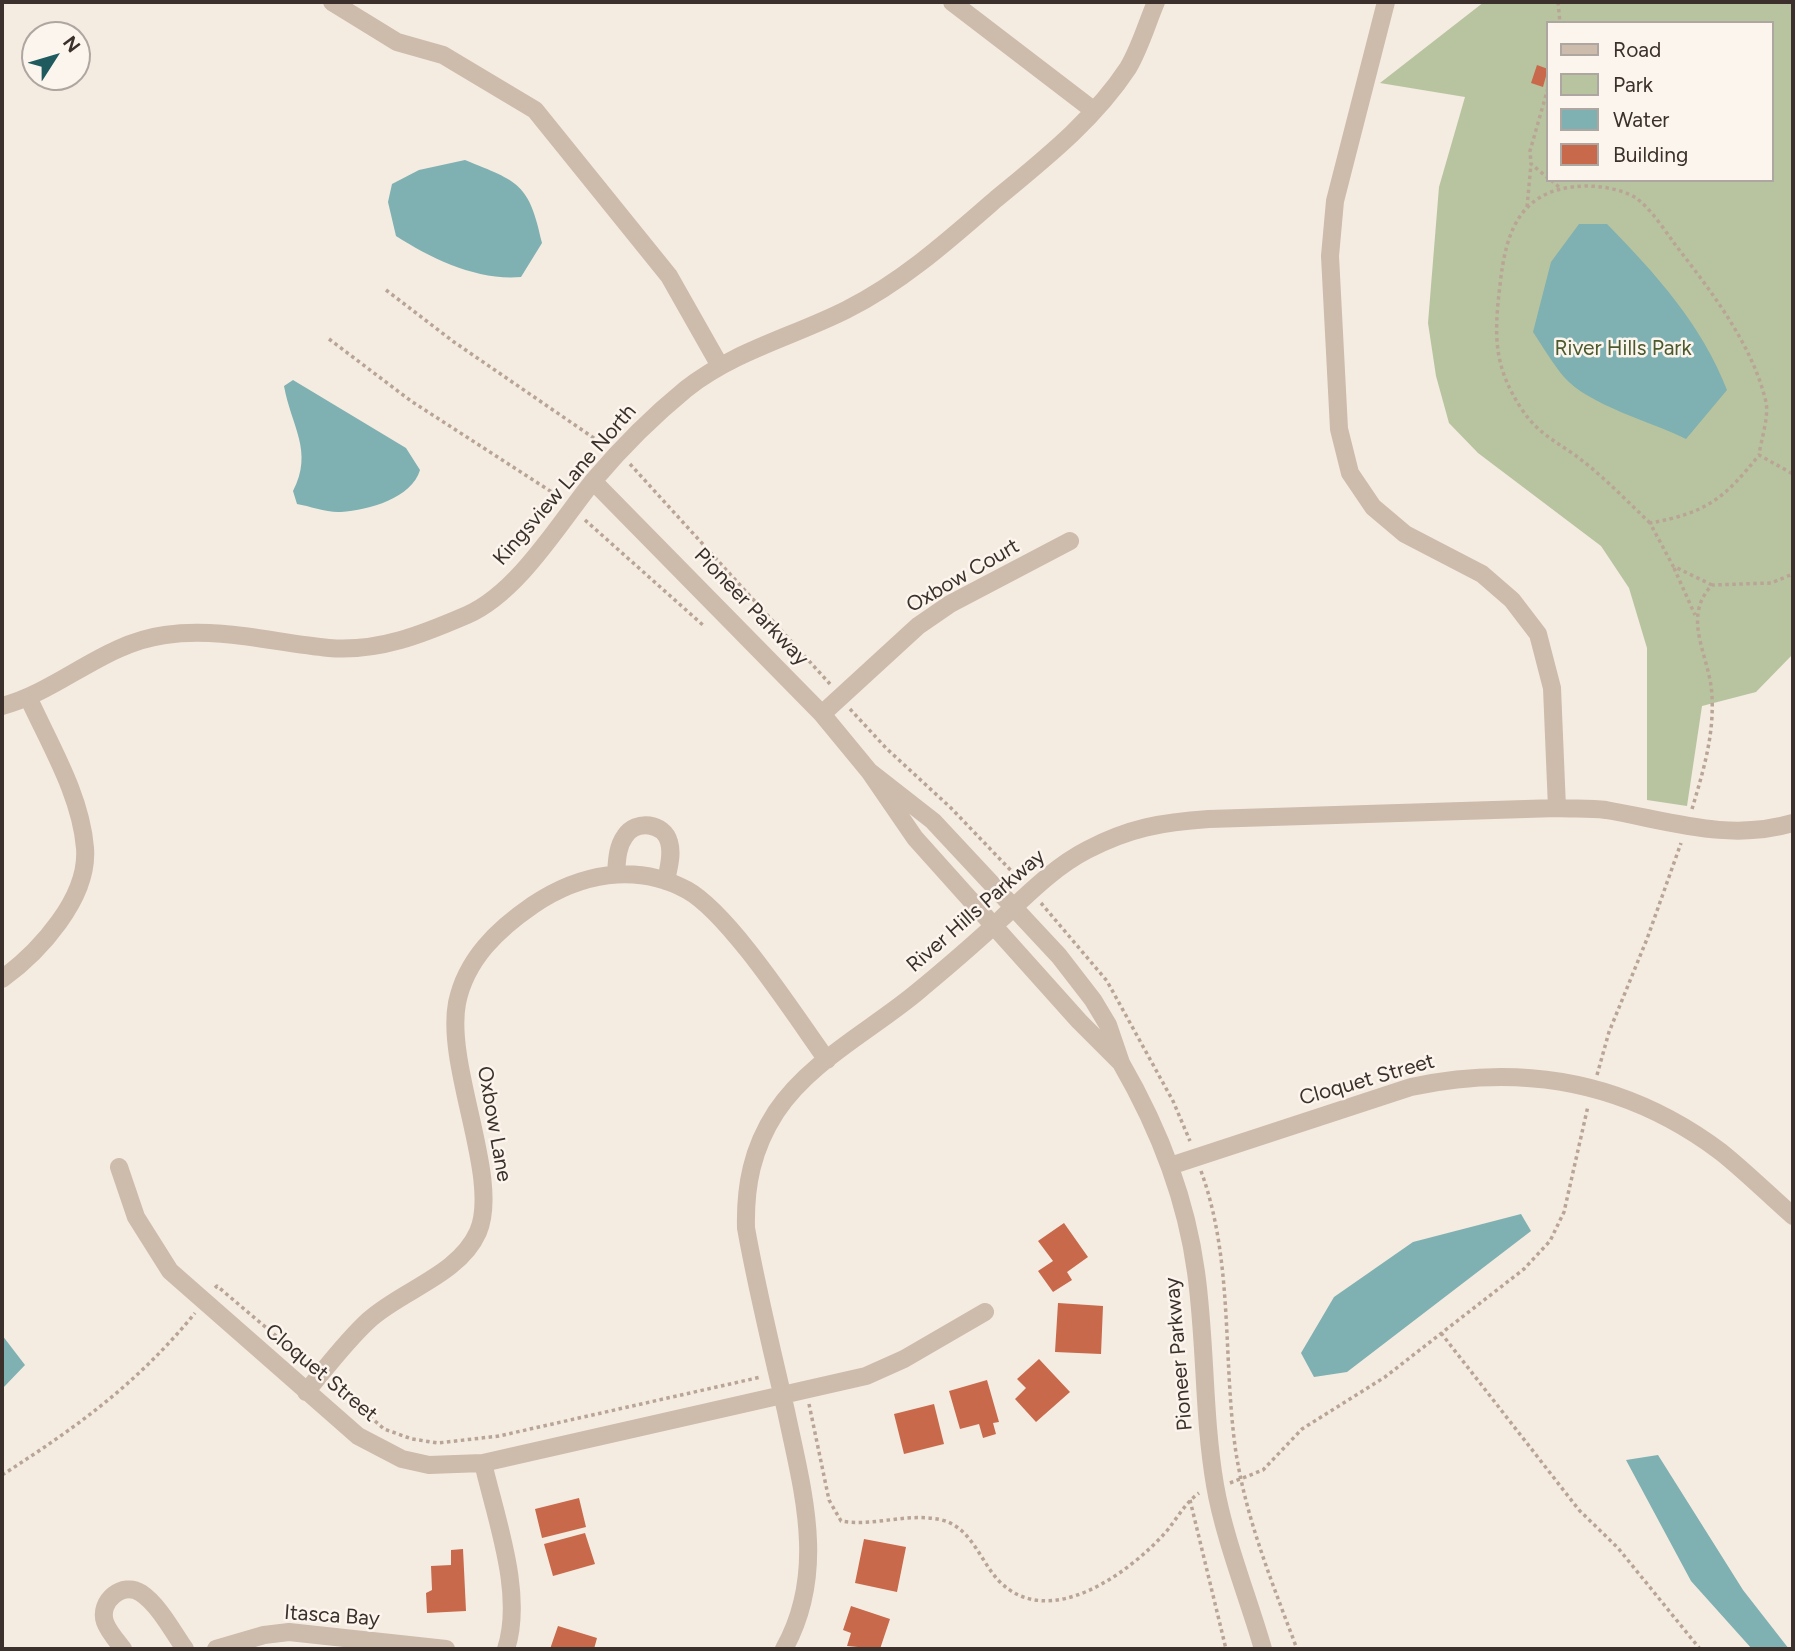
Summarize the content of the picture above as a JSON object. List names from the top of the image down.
{
  "streets": {
    "street": [
      "Kingsview Lane North",
      "Oxbow Court",
      "Pioneer Parkway",
      "River Hills Parkway",
      "Cloquet Street",
      "Oxbow Lane",
      "Itasca Bay"
    ]
  },
  "crossings": [
    ["Kingsview Lane North", "Pioneer Parkway"],
    ["Oxbow Court", "Pioneer Parkway"],
    ["Pioneer Parkway", "River Hills Parkway"],
    ["Pioneer Parkway", "Cloquet Street"],
    ["River Hills Parkway", "Cloquet Street"],
    ["River Hills Parkway", "Oxbow Lane"],
    ["Cloquet Street", "Oxbow Lane"]
  ],
  "parks": ["River Hills Park"],
  "legend": [
    "Road",
    "Park",
    "Water",
    "Building"
  ],
  "north": "top right"
}
